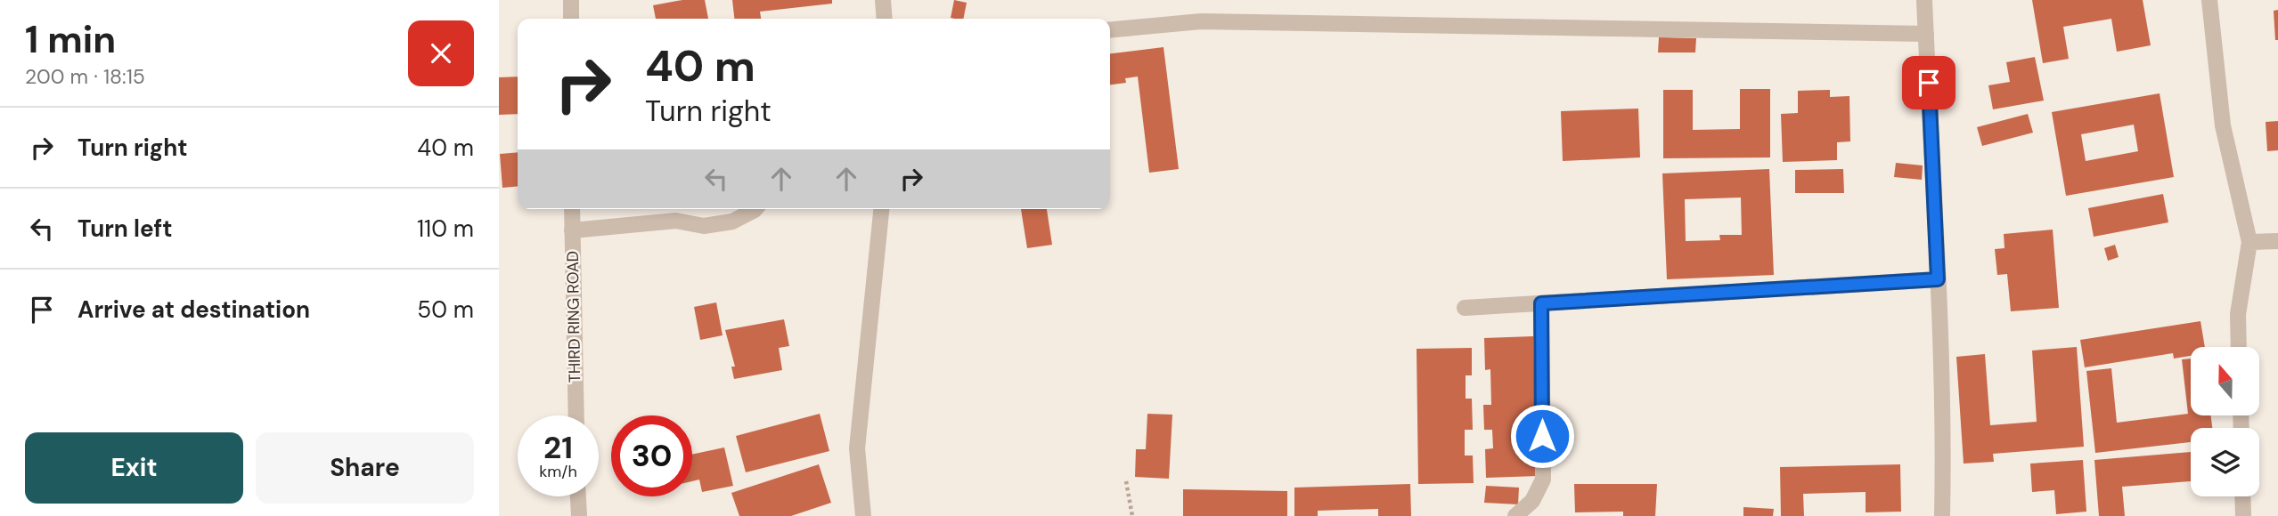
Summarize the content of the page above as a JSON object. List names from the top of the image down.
{
  "streets": {
    "street": ["THIRD RING ROAD"]
  },
  "north": "top",
  "page": {
    "heading": ["1 min", "200 m · 18:15"],
    "turn": ["40 m", "Turn right"],
    "list": [
      {
        "name": "Turn right",
        "value": "40 m"
      },
      {
        "name": "Turn left",
        "value": "110 m"
      },
      {
        "name": "Arrive at destination",
        "value": "50 m"
      }
    ],
    "speed": "21 km/h",
    "limit": "30",
    "buttons": ["Exit", "Share"]
  }
}
